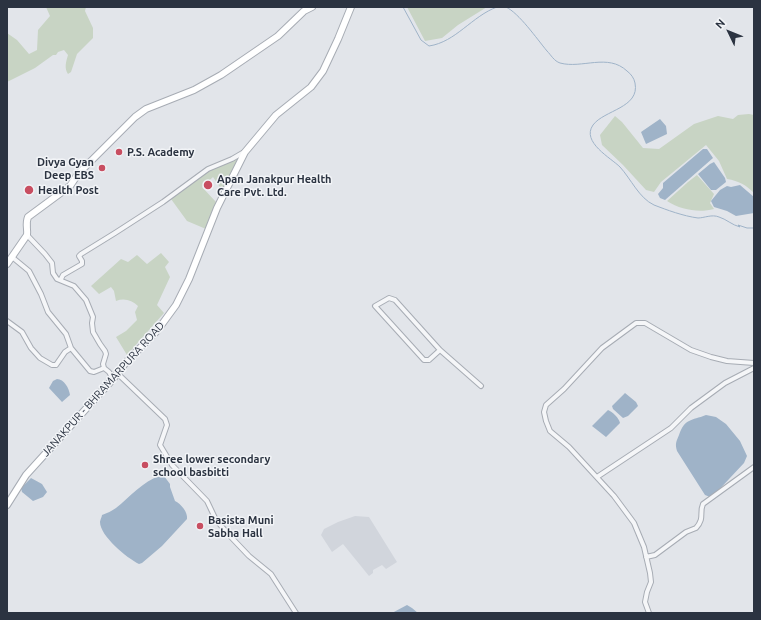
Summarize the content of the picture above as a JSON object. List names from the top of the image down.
{
  "streets": {
    "street": ["JANAKPUR - BHRAMARPURA ROAD"]
  },
  "places": [
    "P.S. Academy",
    "Divya Gyan Deep EBS",
    "Apan Janakpur Health Care Pvt. Ltd.",
    "Health Post",
    "Shree lower secondary school basbitti",
    "Basista Muni Sabha Hall"
  ],
  "north": "top left"
}
